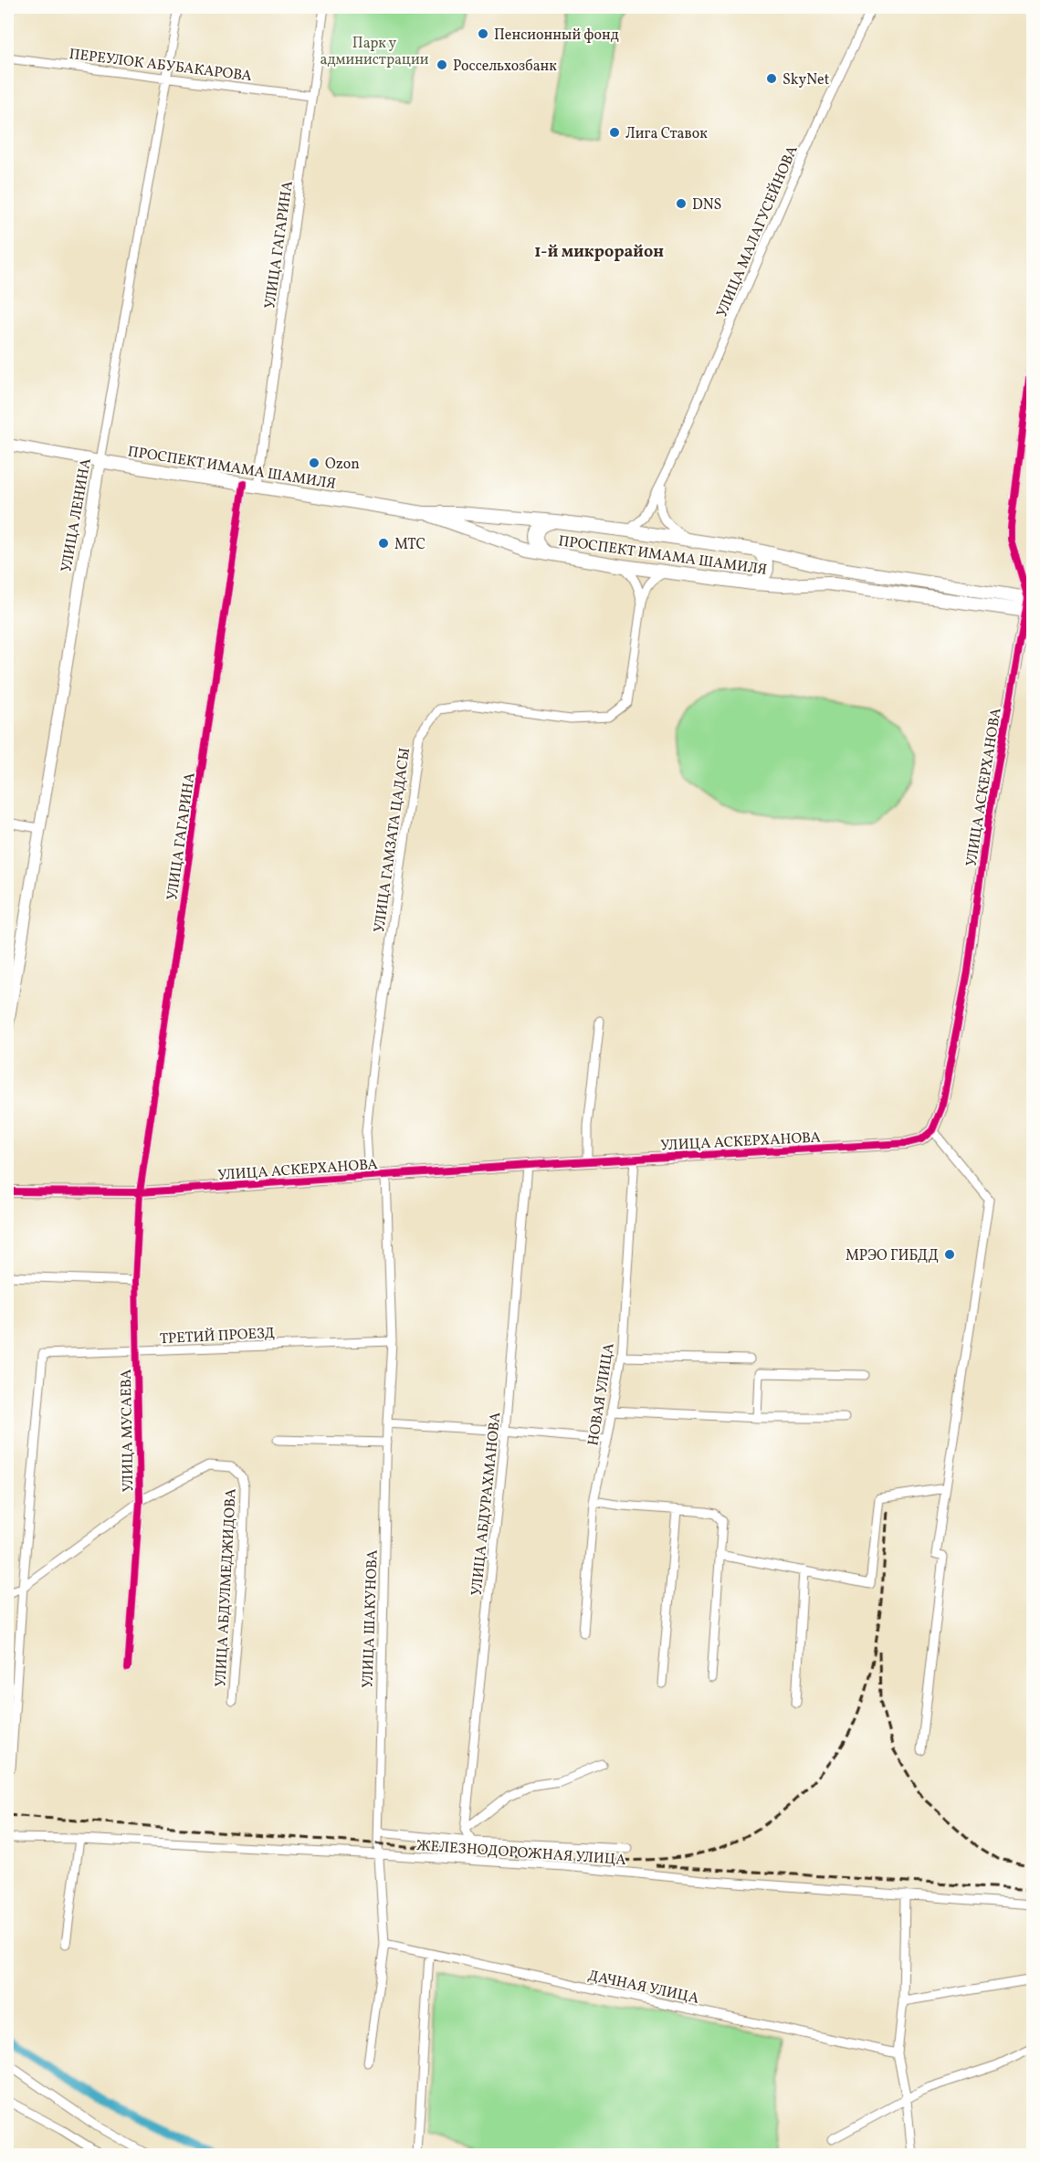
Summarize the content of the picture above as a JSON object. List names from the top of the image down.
{
  "streets": {
    "main road": ["ПРОСПЕКТ ИМАМА ШАМИЛЯ"],
    "street": [
      "ПЕРЕУЛОК АБУБАКАРОВА",
      "УЛИЦА МАЛАГУСЕЙНОВА",
      "УЛИЦА ГАГАРИНА",
      "УЛИЦА ЛЕНИНА",
      "УЛИЦА АСКЕРХАНОВА",
      "УЛИЦА ГАМЗАТА ЦАДАСЫ",
      "ТРЕТИЙ ПРОЕЗД",
      "НОВАЯ УЛИЦА",
      "УЛИЦА МУСАЕВА",
      "УЛИЦА АБДУРАХМАНОВА",
      "УЛИЦА АБДУЛМЕДЖИДОВА",
      "УЛИЦА ШАКУНОВА",
      "ЖЕЛЕЗНОДОРОЖНАЯ УЛИЦА",
      "ДАЧНАЯ УЛИЦА"
    ]
  },
  "crossings": [
    ["ПЕРЕУЛОК АБУБАКАРОВА", "УЛИЦА ГАГАРИНА"],
    ["ПЕРЕУЛОК АБУБАКАРОВА", "УЛИЦА ЛЕНИНА"],
    ["УЛИЦА ГАГАРИНА", "ПРОСПЕКТ ИМАМА ШАМИЛЯ"],
    ["УЛИЦА ГАГАРИНА", "УЛИЦА АСКЕРХАНОВА"],
    ["УЛИЦА ГАГАРИНА", "УЛИЦА МУСАЕВА"],
    ["ПРОСПЕКТ ИМАМА ШАМИЛЯ", "УЛИЦА ЛЕНИНА"],
    ["ПРОСПЕКТ ИМАМА ШАМИЛЯ", "УЛИЦА АСКЕРХАНОВА"],
    ["УЛИЦА АСКЕРХАНОВА", "УЛИЦА ГАМЗАТА ЦАДАСЫ"],
    ["УЛИЦА АСКЕРХАНОВА", "НОВАЯ УЛИЦА"],
    ["УЛИЦА АСКЕРХАНОВА", "УЛИЦА МУСАЕВА"],
    ["УЛИЦА АСКЕРХАНОВА", "УЛИЦА АБДУРАХМАНОВА"],
    ["УЛИЦА АСКЕРХАНОВА", "УЛИЦА ШАКУНОВА"],
    ["ТРЕТИЙ ПРОЕЗД", "УЛИЦА МУСАЕВА"],
    ["ТРЕТИЙ ПРОЕЗД", "УЛИЦА ШАКУНОВА"],
    ["УЛИЦА МУСАЕВА", "УЛИЦА АБДУЛМЕДЖИДОВА"],
    ["УЛИЦА ШАКУНОВА", "ЖЕЛЕЗНОДОРОЖНАЯ УЛИЦА"],
    ["УЛИЦА ШАКУНОВА", "ДАЧНАЯ УЛИЦА"]
  ],
  "districts": ["1-й микрорайон"],
  "parks": ["Парк у администрации"],
  "places": [
    "Пенсионный фонд",
    "Россельхозбанк",
    "SkyNet",
    "Лига Ставок",
    "DNS",
    "Ozon",
    "МТС",
    "МРЭО ГИБДД"
  ]
}
